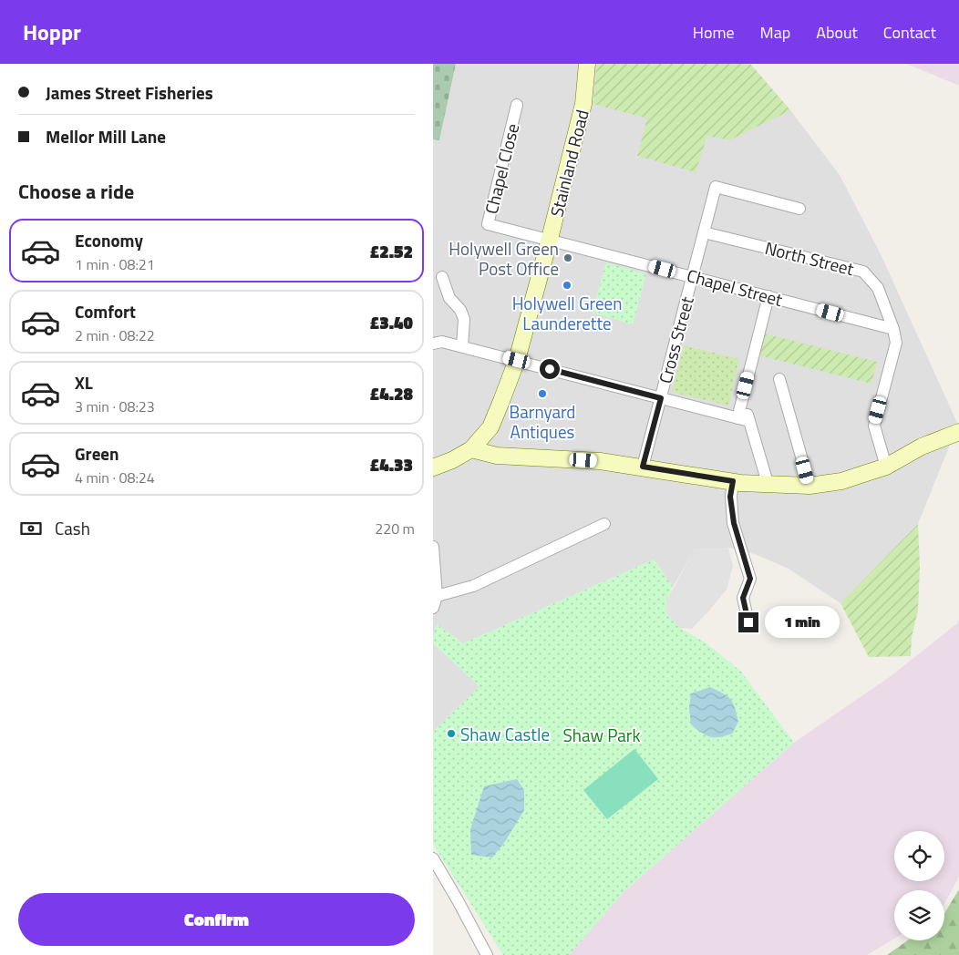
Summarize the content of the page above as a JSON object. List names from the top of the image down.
{
  "streets": {
    "street": [
      "Stainland Road",
      "Chapel Close",
      "North Street",
      "Chapel Street",
      "Cross Street"
    ]
  },
  "crossings": [
    ["Stainland Road", "Chapel Close"],
    ["Stainland Road", "Chapel Street"],
    ["Chapel Close", "Chapel Street"],
    ["North Street", "Chapel Street"],
    ["North Street", "Cross Street"],
    ["Chapel Street", "Cross Street"]
  ],
  "parks": ["Shaw Park"],
  "places": [
    "Holywell Green Post Office",
    "Holywell Green Launderette",
    "Barnyard Antiques",
    "Shaw Castle"
  ],
  "page": {
    "header": "Hoppr",
    "nav": [
      "Home",
      "Map",
      "About",
      "Contact"
    ],
    "banner": ["James Street Fisheries", "Mellor Mill Lane"],
    "heading": "Choose a ride",
    "list": [
      {
        "name": "Economy",
        "note": "1 min · 08:21",
        "value": "£2.52"
      },
      {
        "name": "Comfort",
        "note": "2 min · 08:22",
        "value": "£3.40"
      },
      {
        "name": "XL",
        "note": "3 min · 08:23",
        "value": "£4.28"
      },
      {
        "name": "Green",
        "note": "4 min · 08:24",
        "value": "£4.33"
      }
    ],
    "pay": ["Cash", "220 m"],
    "bubble": "1 min",
    "buttons": "Confirm"
  }
}
